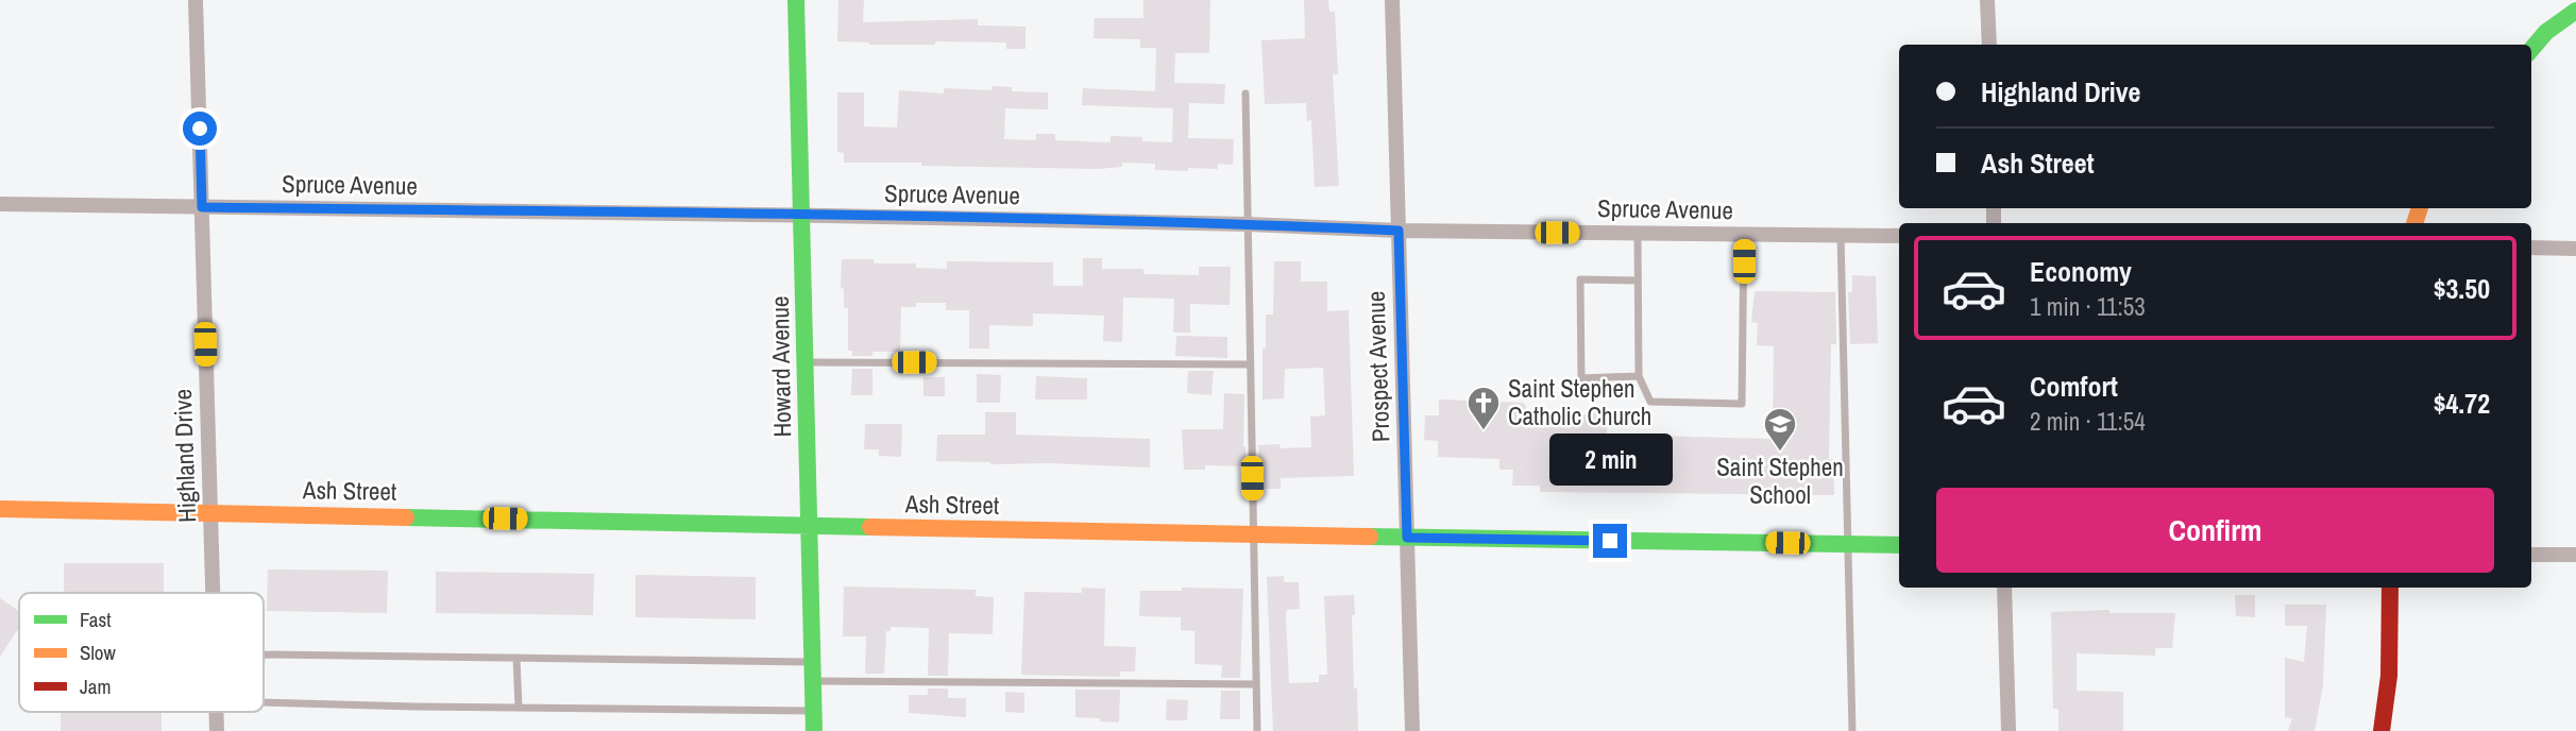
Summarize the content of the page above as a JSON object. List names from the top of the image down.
{
  "streets": {
    "street": [
      "Spruce Avenue",
      "Howard Avenue",
      "Prospect Avenue",
      "Highland Drive",
      "Ash Street"
    ]
  },
  "crossings": [
    ["Spruce Avenue", "Howard Avenue"],
    ["Spruce Avenue", "Prospect Avenue"],
    ["Spruce Avenue", "Highland Drive"],
    ["Howard Avenue", "Ash Street"],
    ["Prospect Avenue", "Ash Street"],
    ["Highland Drive", "Ash Street"]
  ],
  "places": {
    "church": ["Saint Stephen Catholic Church"],
    "school or university": ["Saint Stephen School"]
  },
  "legend": ["Fast", "Slow", "Jam"],
  "page": {
    "banner": ["Highland Drive", "Ash Street"],
    "list": [
      {
        "name": "Economy",
        "note": "1 min · 11:53",
        "value": "$3.50"
      },
      {
        "name": "Comfort",
        "note": "2 min · 11:54",
        "value": "$4.72"
      }
    ],
    "bubble": "2 min",
    "buttons": "Confirm"
  }
}
